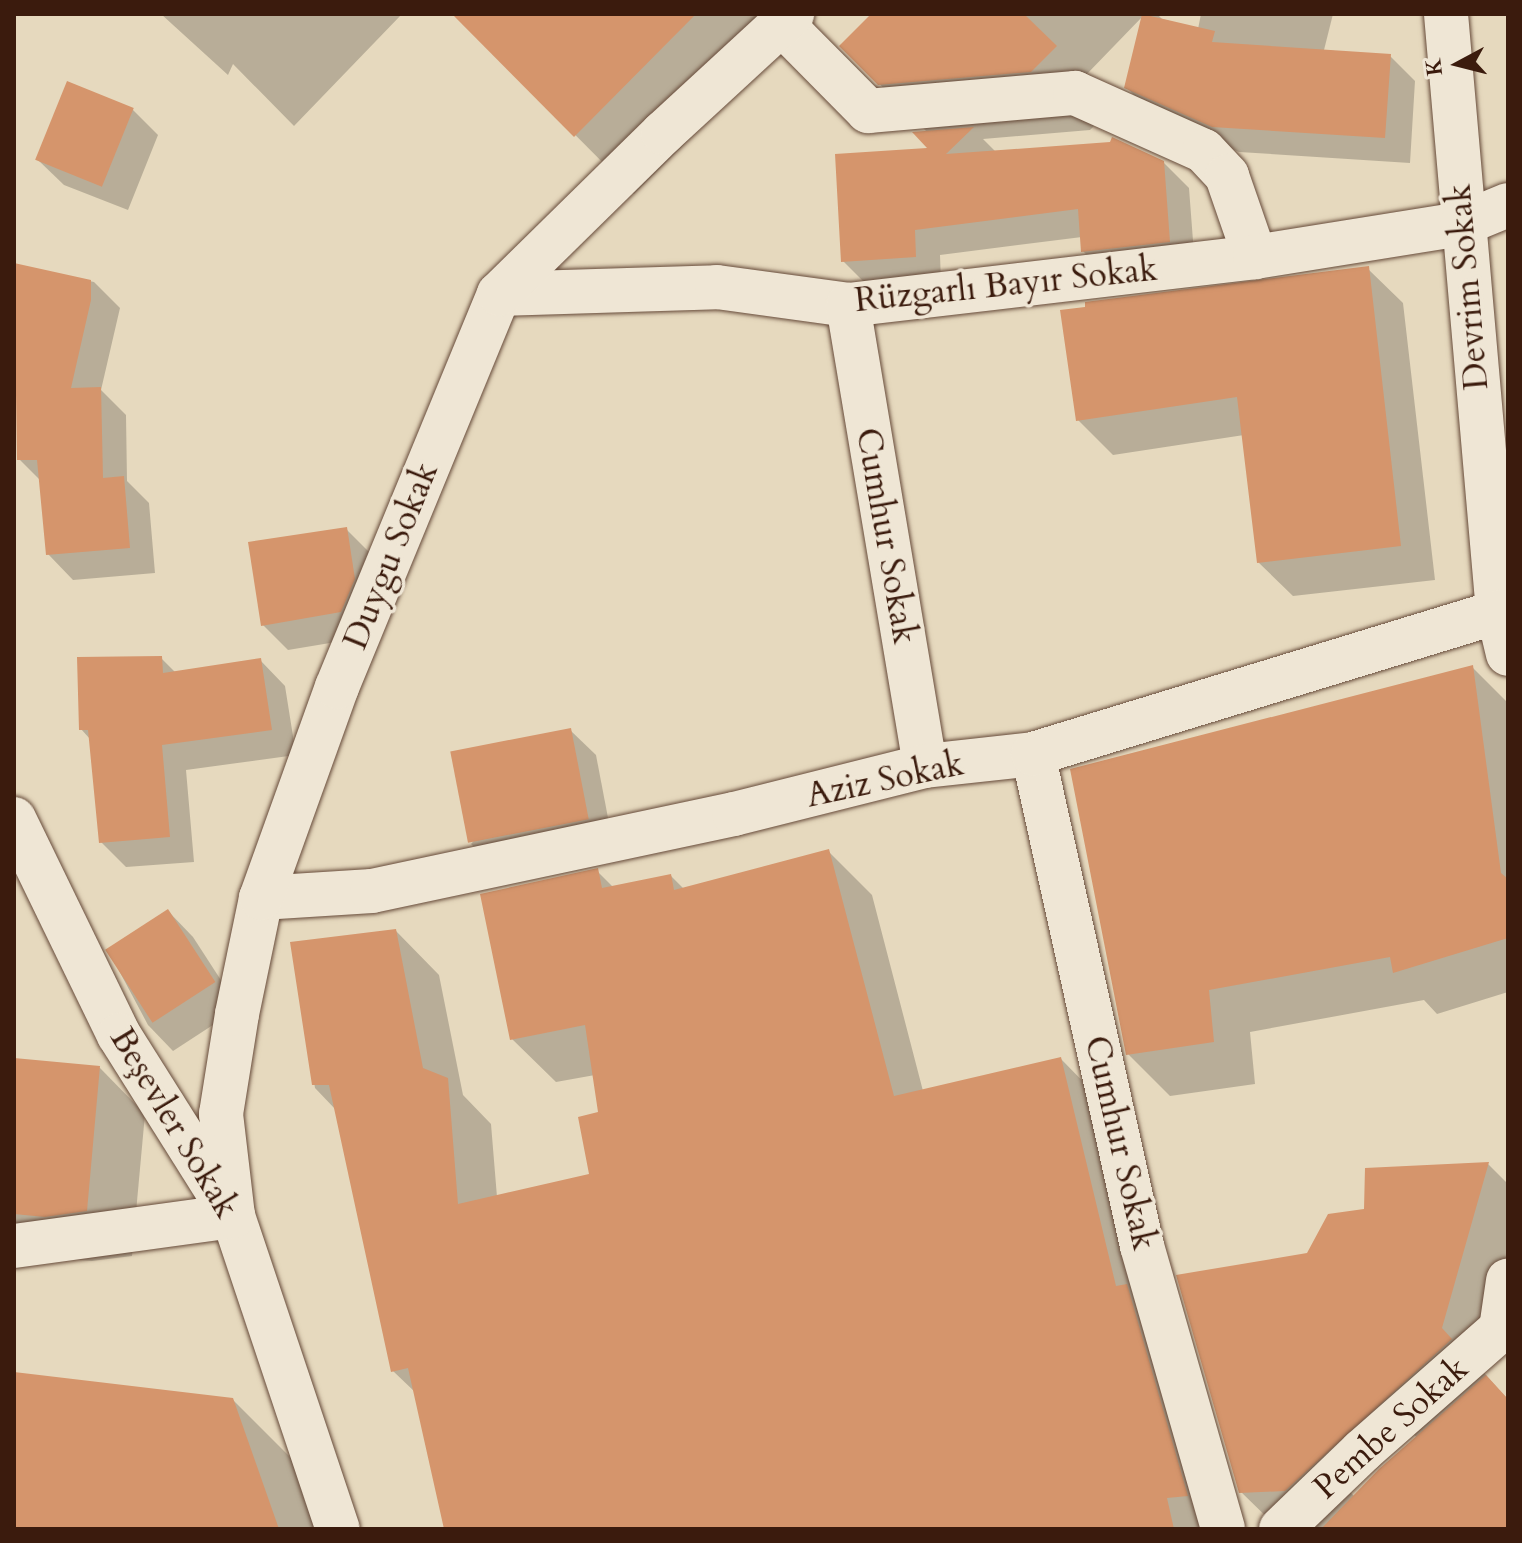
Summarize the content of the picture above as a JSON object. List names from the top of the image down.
{
  "streets": {
    "street": [
      "Rüzgarlı Bayır Sokak",
      "Devrim Sokak",
      "Cumhur Sokak",
      "Duygu Sokak",
      "Aziz Sokak",
      "Beşevler Sokak",
      "Pembe Sokak"
    ]
  },
  "crossings": [
    ["Rüzgarlı Bayır Sokak", "Devrim Sokak"],
    ["Rüzgarlı Bayır Sokak", "Cumhur Sokak"],
    ["Rüzgarlı Bayır Sokak", "Duygu Sokak"],
    ["Devrim Sokak", "Aziz Sokak"],
    ["Cumhur Sokak", "Aziz Sokak"],
    ["Duygu Sokak", "Aziz Sokak"],
    ["Duygu Sokak", "Beşevler Sokak"]
  ],
  "north": "left"
}
